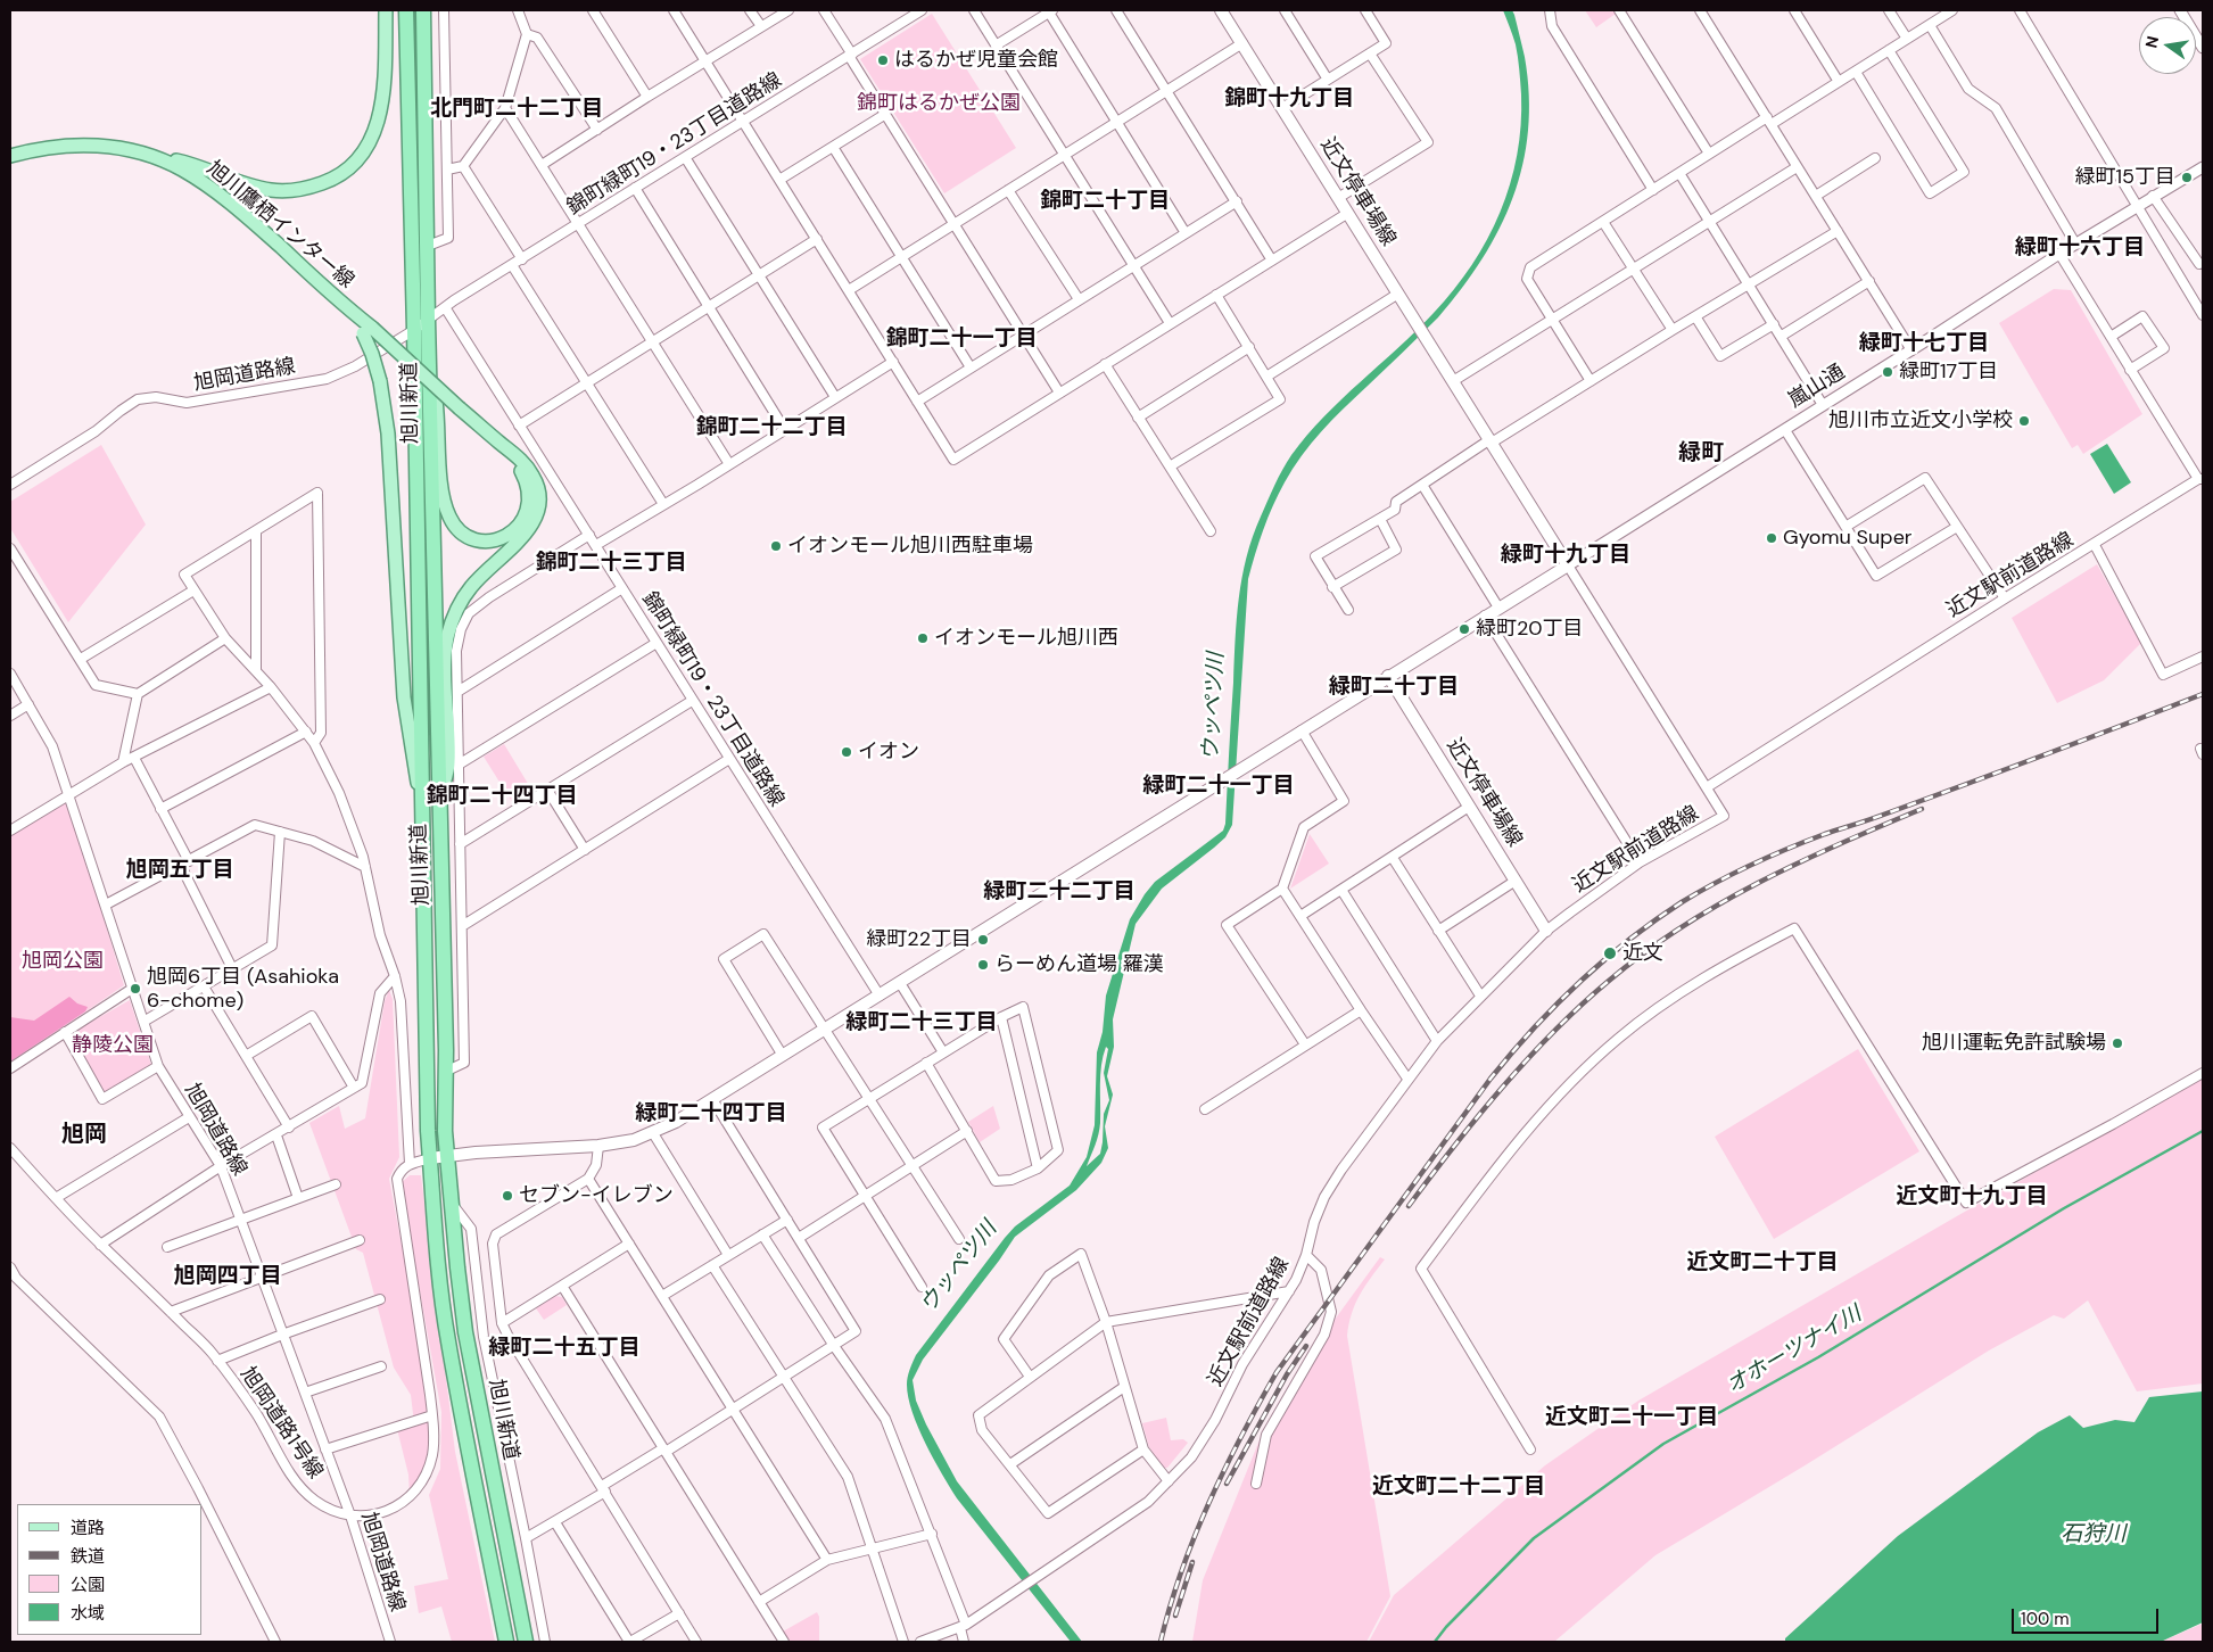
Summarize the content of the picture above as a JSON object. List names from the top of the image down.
{
  "streets": {
    "highway": ["旭川新道"],
    "main road": ["近文停車場線", "旭川鷹栖インター線"],
    "street": [
      "錦町緑町19・23丁目道路線",
      "旭岡道路線",
      "嵐山通",
      "近文駅前道路線",
      "旭岡道路1号線"
    ]
  },
  "crossings": [
    ["錦町緑町19・23丁目道路線", "旭岡道路線"],
    ["錦町緑町19・23丁目道路線", "旭川新道"],
    ["近文停車場線", "近文駅前道路線"],
    ["旭岡道路線", "旭川新道"],
    ["旭岡道路線", "旭岡道路1号線"],
    ["嵐山通", "近文駅前道路線"]
  ],
  "districts": [
    "錦町十九丁目",
    "北門町二十二丁目",
    "錦町二十丁目",
    "緑町十六丁目",
    "錦町二十一丁目",
    "緑町十七丁目",
    "錦町二十二丁目",
    "緑町",
    "緑町十九丁目",
    "錦町二十三丁目",
    "緑町二十丁目",
    "緑町二十一丁目",
    "錦町二十四丁目",
    "旭岡五丁目",
    "緑町二十二丁目",
    "緑町二十三丁目",
    "緑町二十四丁目",
    "旭岡",
    "近文町十九丁目",
    "近文町二十丁目",
    "旭岡四丁目",
    "緑町二十五丁目",
    "近文町二十一丁目",
    "近文町二十二丁目"
  ],
  "water": ["ウッペツ川", "オホーツナイ川", "石狩川"],
  "parks": ["錦町はるかぜ公園", "旭岡公園", "静陵公園"],
  "places": [
    "はるかぜ児童会館",
    "緑町15丁目",
    "緑町17丁目",
    "旭川市立近文小学校",
    "Gyomu Super",
    "イオンモール旭川西駐車場",
    "緑町20丁目",
    "イオンモール旭川西",
    "イオン",
    "緑町22丁目",
    "近文",
    "らーめん道場 羅漢",
    "旭岡6丁目 (Asahioka 6-chome)",
    "旭川運転免許試験場",
    "セブン-イレブン"
  ],
  "legend": [
    "道路",
    "鉄道",
    "公園",
    "水域"
  ],
  "scale_bar": "100 m",
  "north": "left"
}
